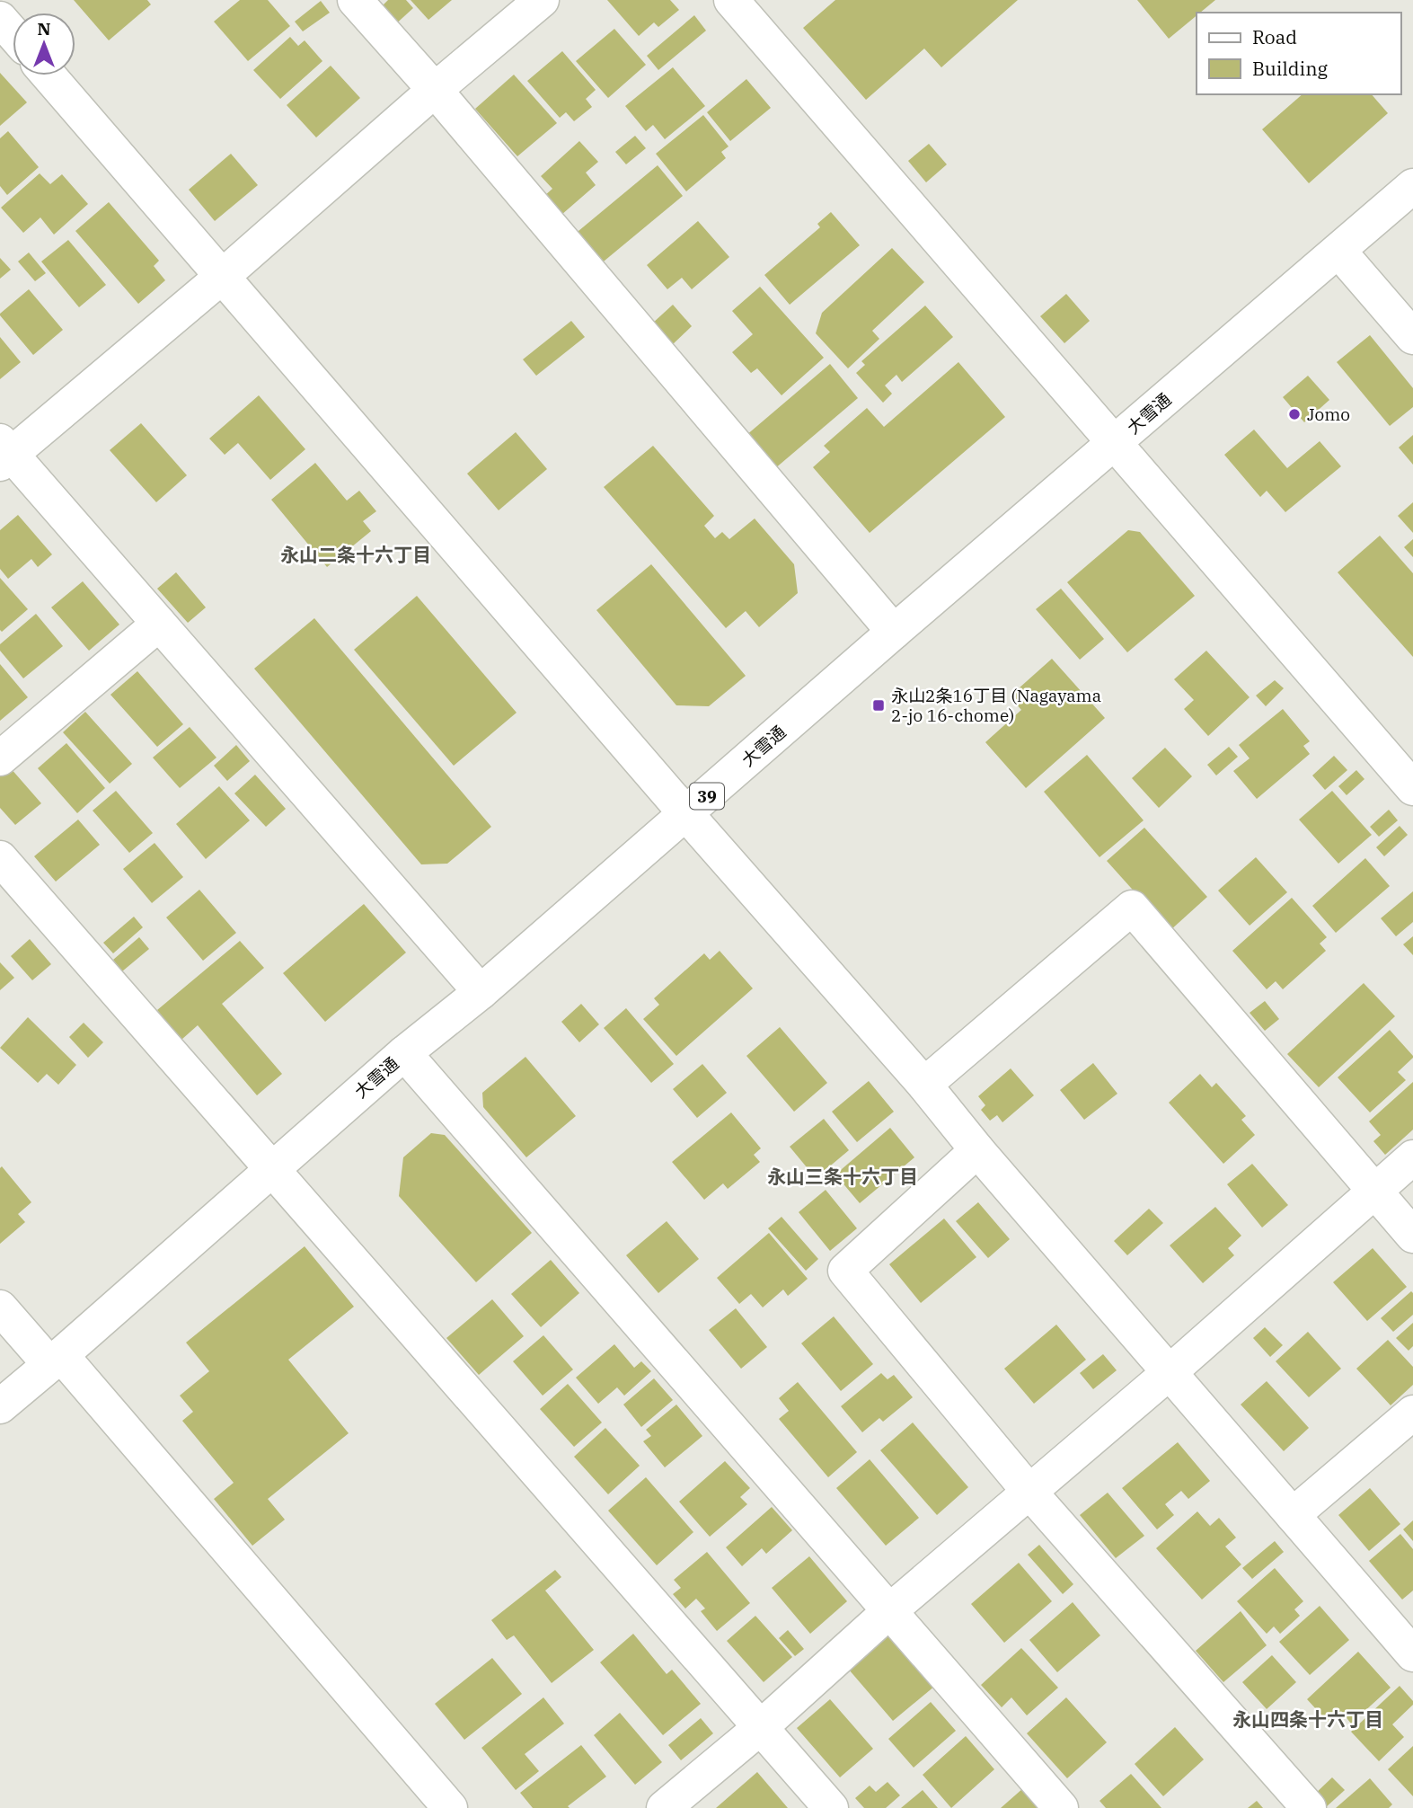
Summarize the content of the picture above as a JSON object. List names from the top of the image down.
{
  "streets": {
    "main road": ["大雪通", "39"]
  },
  "districts": ["永山二条十六丁目", "永山三条十六丁目", "永山四条十六丁目"],
  "places": {
    "other": ["Jomo"],
    "transit": ["永山2条16丁目 (Nagayama 2-jo 16-chome)"]
  },
  "legend": ["Road", "Building"],
  "north": "top"
}
